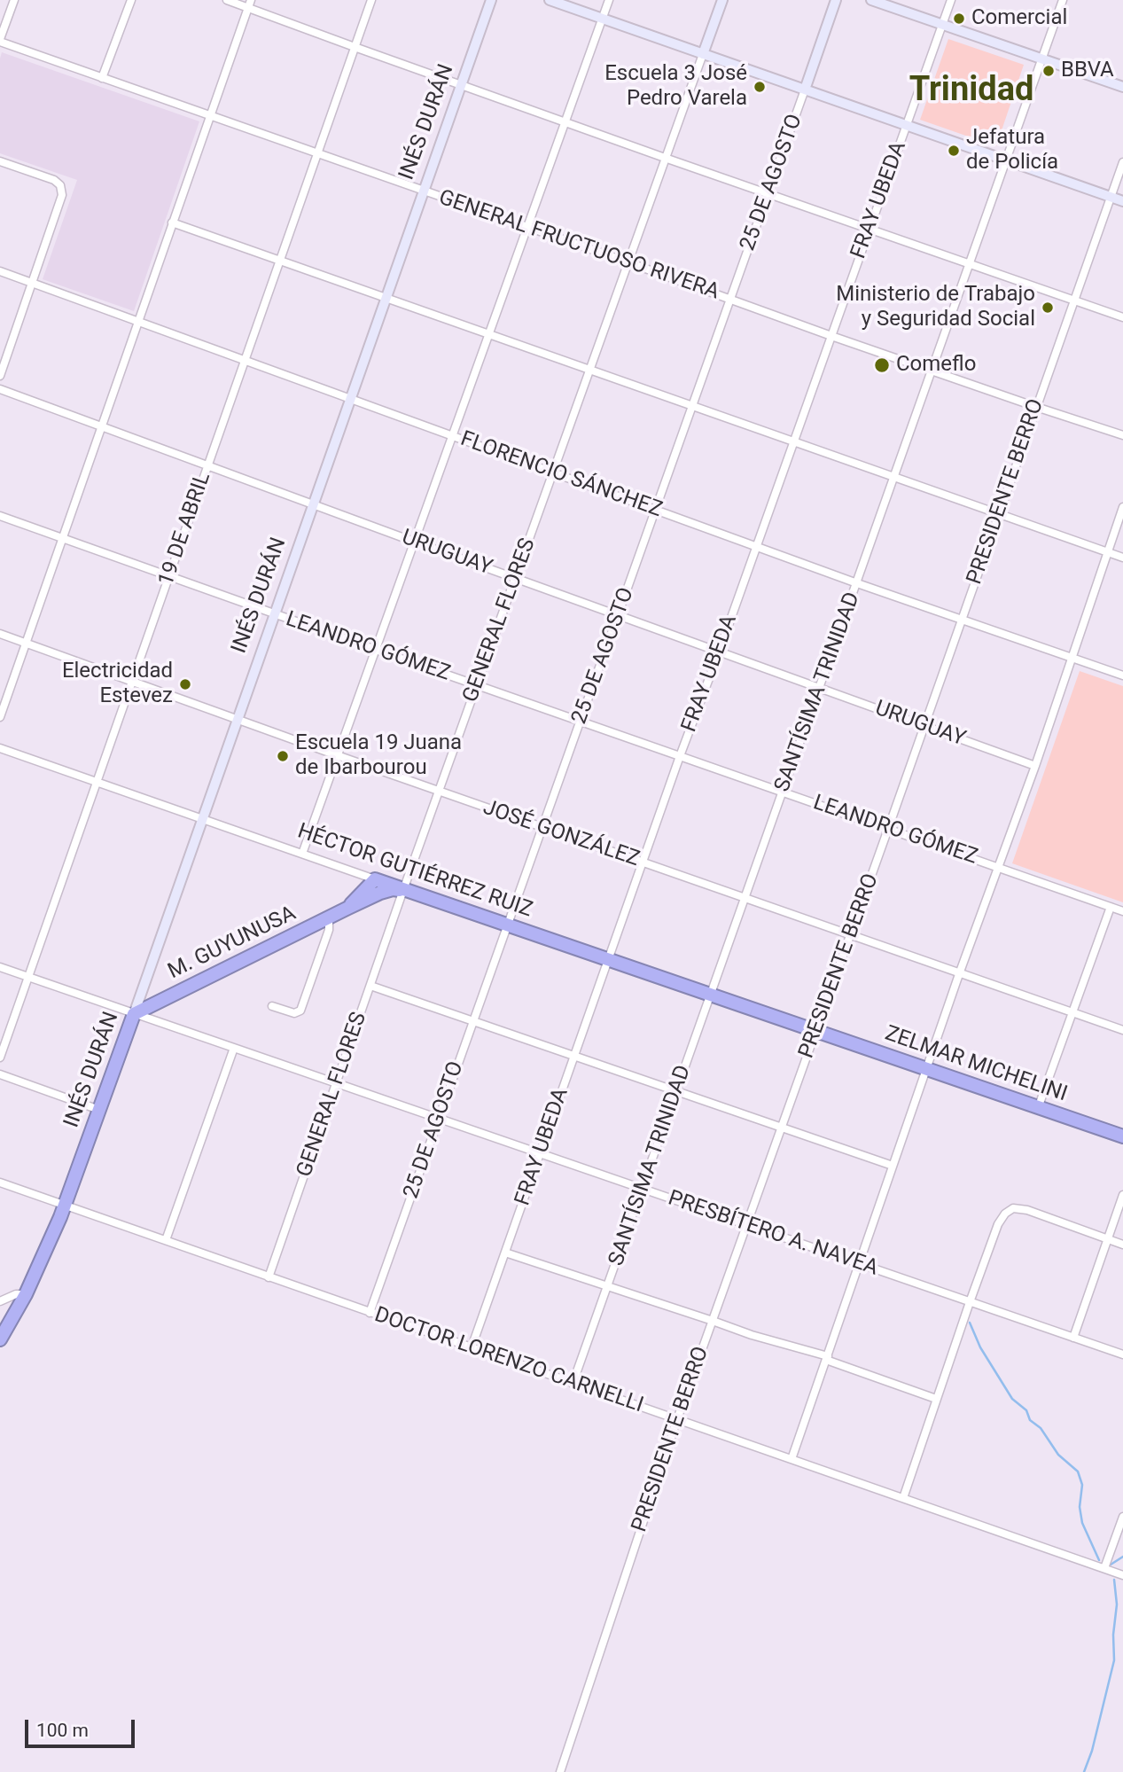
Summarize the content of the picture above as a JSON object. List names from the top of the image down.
{
  "streets": {
    "highway": [
      "INÉS DURÁN",
      "HÉCTOR GUTIÉRREZ RUIZ",
      "M. GUYUNUSA",
      "ZELMAR MICHELINI"
    ],
    "street": [
      "25 DE AGOSTO",
      "FRAY UBEDA",
      "GENERAL FRUCTUOSO RIVERA",
      "FLORENCIO SÁNCHEZ",
      "PRESIDENTE BERRO",
      "19 DE ABRIL",
      "URUGUAY",
      "GENERAL FLORES",
      "LEANDRO GÓMEZ",
      "SANTÍSIMA TRINIDAD",
      "JOSÉ GONZÁLEZ",
      "PRESBÍTERO A. NAVEA",
      "DOCTOR LORENZO CARNELLI"
    ]
  },
  "crossings": [
    ["INÉS DURÁN", "GENERAL FRUCTUOSO RIVERA"],
    ["INÉS DURÁN", "FLORENCIO SÁNCHEZ"],
    ["INÉS DURÁN", "URUGUAY"],
    ["INÉS DURÁN", "LEANDRO GÓMEZ"],
    ["INÉS DURÁN", "JOSÉ GONZÁLEZ"],
    ["INÉS DURÁN", "HÉCTOR GUTIÉRREZ RUIZ"],
    ["INÉS DURÁN", "M. GUYUNUSA"],
    ["INÉS DURÁN", "PRESBÍTERO A. NAVEA"],
    ["INÉS DURÁN", "DOCTOR LORENZO CARNELLI"],
    ["25 DE AGOSTO", "GENERAL FRUCTUOSO RIVERA"],
    ["25 DE AGOSTO", "FLORENCIO SÁNCHEZ"],
    ["25 DE AGOSTO", "URUGUAY"],
    ["25 DE AGOSTO", "LEANDRO GÓMEZ"],
    ["25 DE AGOSTO", "JOSÉ GONZÁLEZ"],
    ["25 DE AGOSTO", "HÉCTOR GUTIÉRREZ RUIZ"],
    ["25 DE AGOSTO", "PRESBÍTERO A. NAVEA"],
    ["25 DE AGOSTO", "DOCTOR LORENZO CARNELLI"],
    ["FRAY UBEDA", "GENERAL FRUCTUOSO RIVERA"],
    ["FRAY UBEDA", "FLORENCIO SÁNCHEZ"],
    ["FRAY UBEDA", "URUGUAY"],
    ["FRAY UBEDA", "LEANDRO GÓMEZ"],
    ["FRAY UBEDA", "JOSÉ GONZÁLEZ"],
    ["FRAY UBEDA", "HÉCTOR GUTIÉRREZ RUIZ"],
    ["FRAY UBEDA", "PRESBÍTERO A. NAVEA"],
    ["FRAY UBEDA", "DOCTOR LORENZO CARNELLI"],
    ["GENERAL FRUCTUOSO RIVERA", "PRESIDENTE BERRO"],
    ["GENERAL FRUCTUOSO RIVERA", "19 DE ABRIL"],
    ["GENERAL FRUCTUOSO RIVERA", "GENERAL FLORES"],
    ["GENERAL FRUCTUOSO RIVERA", "SANTÍSIMA TRINIDAD"],
    ["FLORENCIO SÁNCHEZ", "PRESIDENTE BERRO"],
    ["FLORENCIO SÁNCHEZ", "19 DE ABRIL"],
    ["FLORENCIO SÁNCHEZ", "GENERAL FLORES"],
    ["FLORENCIO SÁNCHEZ", "SANTÍSIMA TRINIDAD"],
    ["PRESIDENTE BERRO", "URUGUAY"],
    ["PRESIDENTE BERRO", "LEANDRO GÓMEZ"],
    ["PRESIDENTE BERRO", "JOSÉ GONZÁLEZ"],
    ["PRESIDENTE BERRO", "HÉCTOR GUTIÉRREZ RUIZ"],
    ["PRESIDENTE BERRO", "ZELMAR MICHELINI"],
    ["PRESIDENTE BERRO", "PRESBÍTERO A. NAVEA"],
    ["PRESIDENTE BERRO", "DOCTOR LORENZO CARNELLI"],
    ["19 DE ABRIL", "URUGUAY"],
    ["19 DE ABRIL", "LEANDRO GÓMEZ"],
    ["19 DE ABRIL", "JOSÉ GONZÁLEZ"],
    ["19 DE ABRIL", "HÉCTOR GUTIÉRREZ RUIZ"],
    ["19 DE ABRIL", "PRESBÍTERO A. NAVEA"],
    ["URUGUAY", "GENERAL FLORES"],
    ["URUGUAY", "SANTÍSIMA TRINIDAD"],
    ["GENERAL FLORES", "LEANDRO GÓMEZ"],
    ["GENERAL FLORES", "JOSÉ GONZÁLEZ"],
    ["GENERAL FLORES", "HÉCTOR GUTIÉRREZ RUIZ"],
    ["GENERAL FLORES", "M. GUYUNUSA"],
    ["GENERAL FLORES", "PRESBÍTERO A. NAVEA"],
    ["GENERAL FLORES", "DOCTOR LORENZO CARNELLI"],
    ["LEANDRO GÓMEZ", "SANTÍSIMA TRINIDAD"],
    ["SANTÍSIMA TRINIDAD", "JOSÉ GONZÁLEZ"],
    ["SANTÍSIMA TRINIDAD", "HÉCTOR GUTIÉRREZ RUIZ"],
    ["SANTÍSIMA TRINIDAD", "PRESBÍTERO A. NAVEA"],
    ["SANTÍSIMA TRINIDAD", "DOCTOR LORENZO CARNELLI"],
    ["HÉCTOR GUTIÉRREZ RUIZ", "M. GUYUNUSA"],
    ["HÉCTOR GUTIÉRREZ RUIZ", "ZELMAR MICHELINI"],
    ["M. GUYUNUSA", "PRESBÍTERO A. NAVEA"]
  ],
  "districts": ["Trinidad"],
  "places": [
    "Comercial",
    "BBVA",
    "Escuela 3 José Pedro Varela",
    "Jefatura de Policía",
    "Ministerio de Trabajo y Seguridad Social",
    "Comeflo",
    "Electricidad Estevez",
    "Escuela 19 Juana de Ibarbourou"
  ],
  "scale_bar": "100 m"
}
